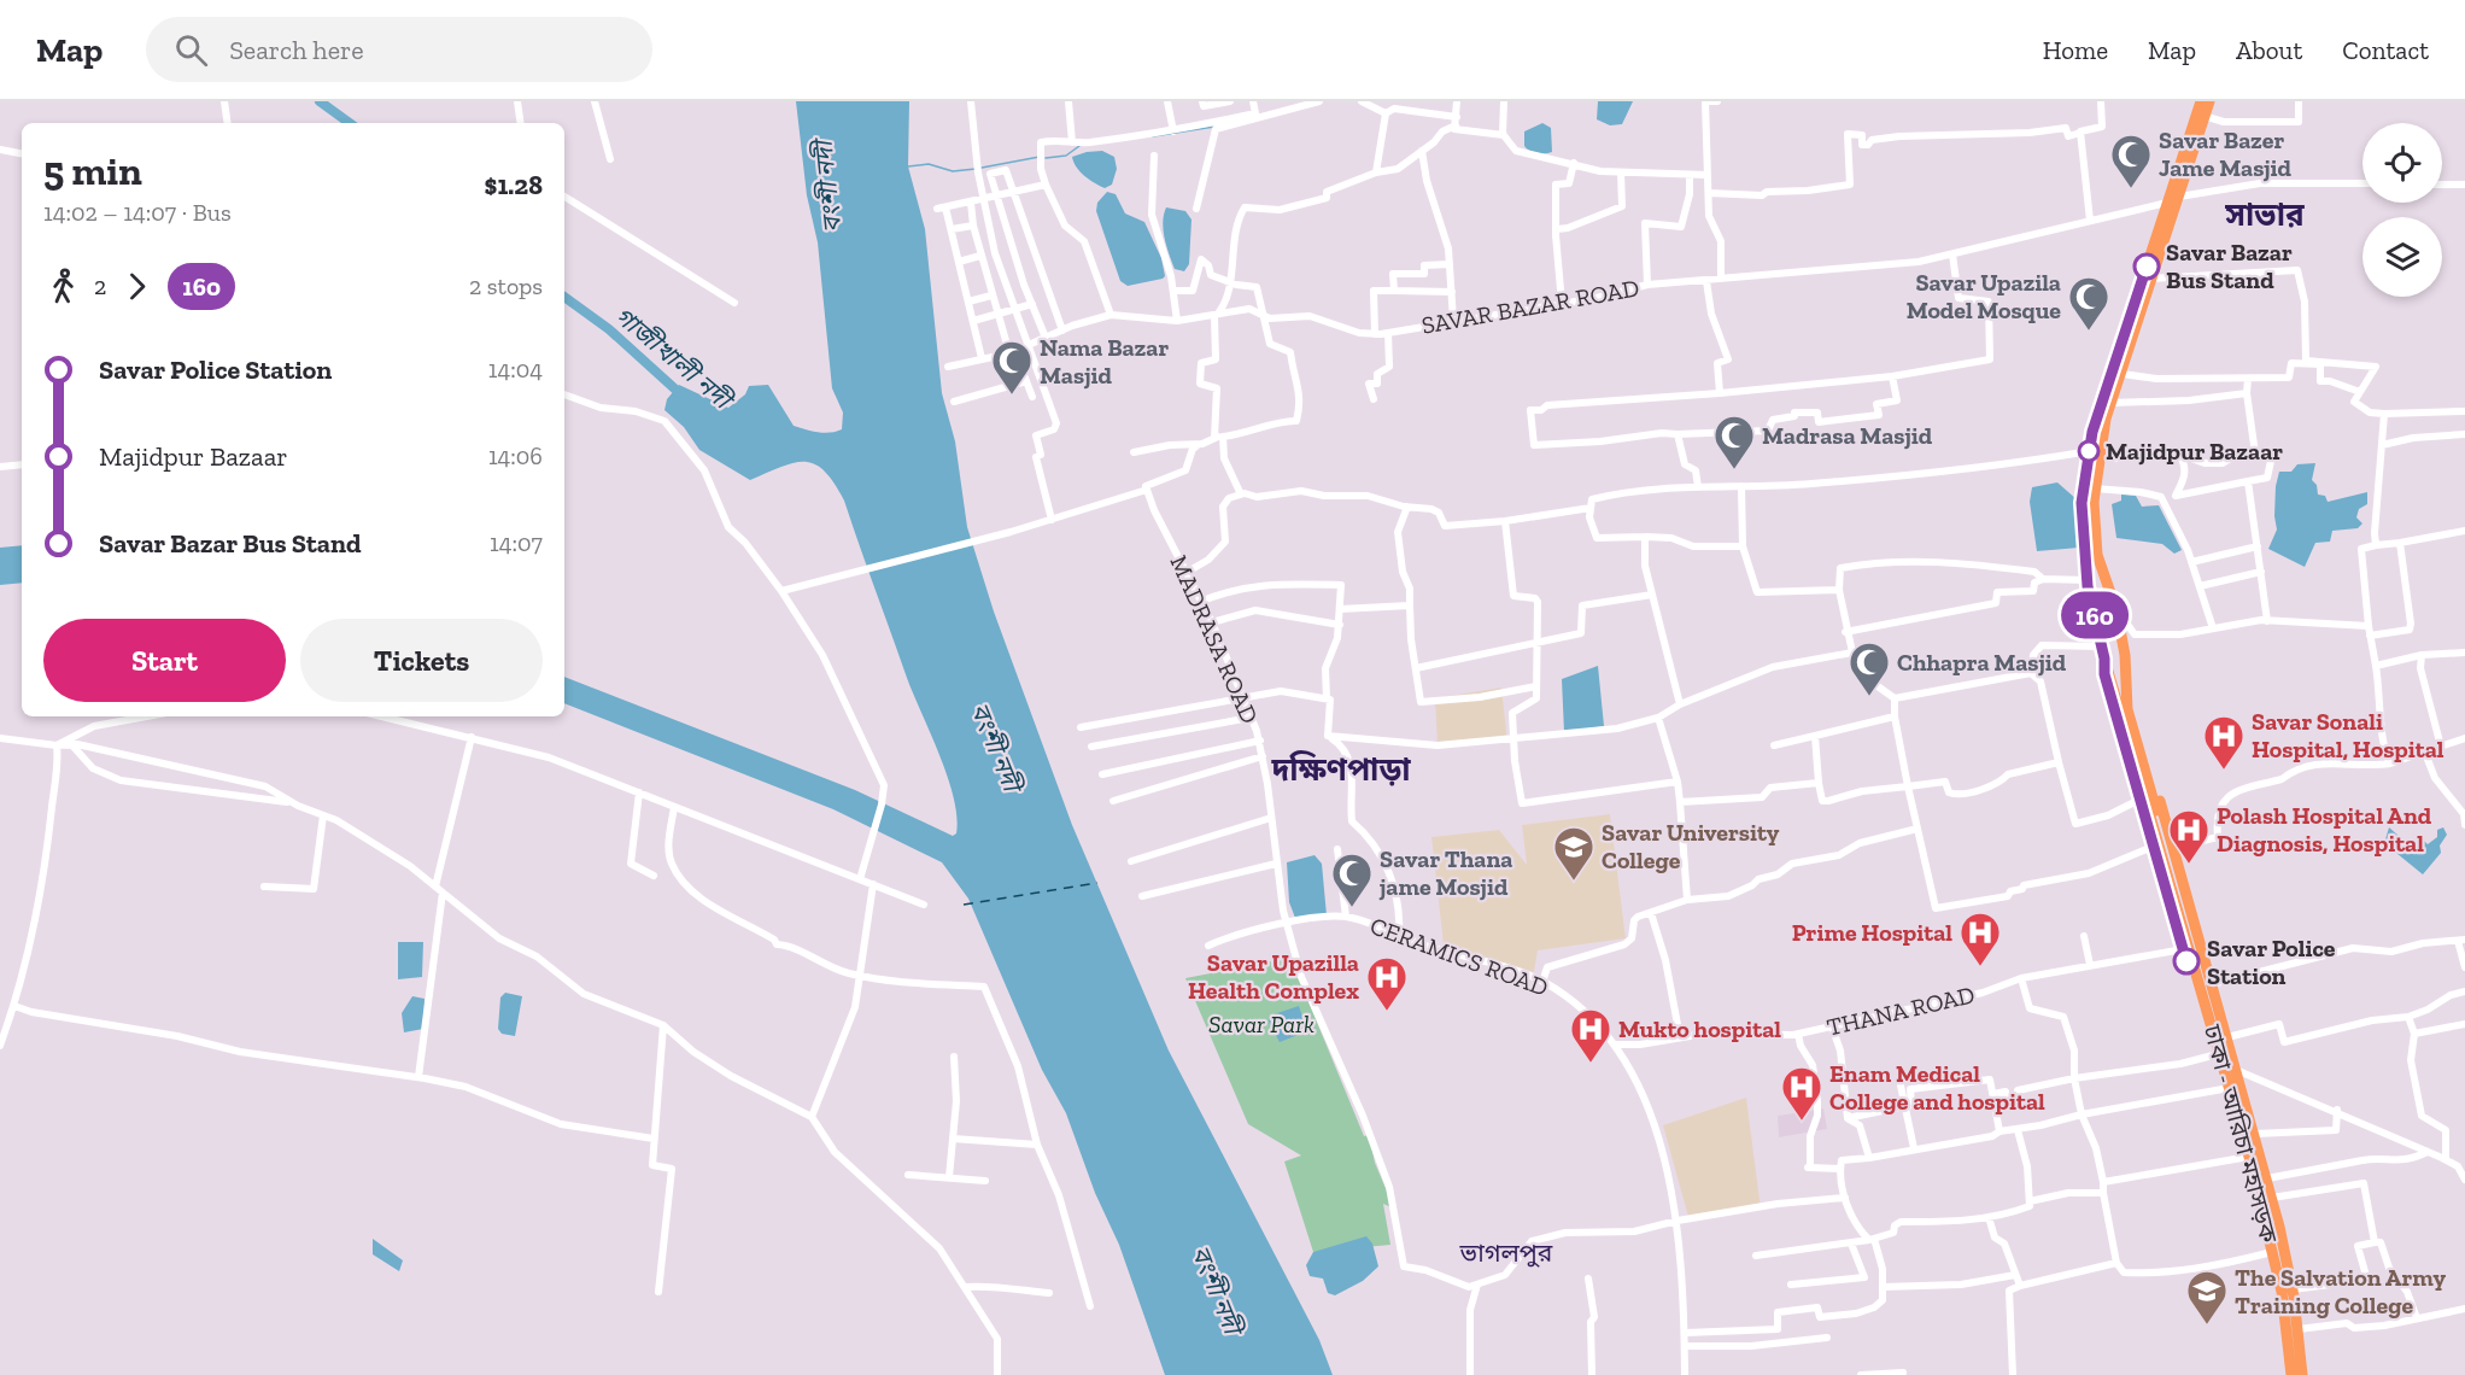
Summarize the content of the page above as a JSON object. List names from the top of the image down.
{
  "streets": {
    "highway": ["ঢাকা - আরিচা মহাসড়ক"],
    "street": [
      "SAVAR BAZAR ROAD",
      "MADRASA ROAD",
      "CERAMICS ROAD",
      "THANA ROAD"
    ]
  },
  "crossings": [
    ["SAVAR BAZAR ROAD", "ঢাকা - আরিচা মহাসড়ক"],
    ["MADRASA ROAD", "CERAMICS ROAD"],
    ["CERAMICS ROAD", "THANA ROAD"]
  ],
  "districts": ["সাভার", "দক্ষিণপাড়া", "ভাগলপুর"],
  "water": ["বংশী নদী", "গাজীখালী নদী"],
  "parks": ["Savar Park"],
  "places": {
    "mosque": [
      "Savar Bazer Jame Masjid",
      "Savar Upazila Model Mosque",
      "Nama Bazar Masjid",
      "Madrasa Masjid",
      "Chhapra Masjid",
      "Savar Thana jame Mosjid"
    ],
    "other": ["Savar Bazar Bus Stand", "Majidpur Bazaar", "Savar Police Station"],
    "hospital": [
      "Savar Sonali Hospital, Hospital",
      "Polash Hospital And Diagnosis, Hospital",
      "Prime Hospital",
      "Savar Upazilla Health Complex",
      "Mukto hospital",
      "Enam Medical College and hospital"
    ],
    "school or university": ["Savar University College", "The Salvation Army Training College"]
  },
  "lines": ["bus line 160"],
  "page": {
    "header": "Map",
    "search": "Search here",
    "nav": [
      "Home",
      "Map",
      "About",
      "Contact"
    ],
    "on_map": "160",
    "heading": ["5 min", "14:02 – 14:07 · Bus", "$1.28"],
    "legs": ["2", "160", "2 stops"],
    "list": [
      {
        "name": "Savar Police Station",
        "value": "14:04"
      },
      {
        "name": "Majidpur Bazaar",
        "value": "14:06"
      },
      {
        "name": "Savar Bazar Bus Stand",
        "value": "14:07"
      }
    ],
    "buttons": ["Start", "Tickets"]
  }
}
